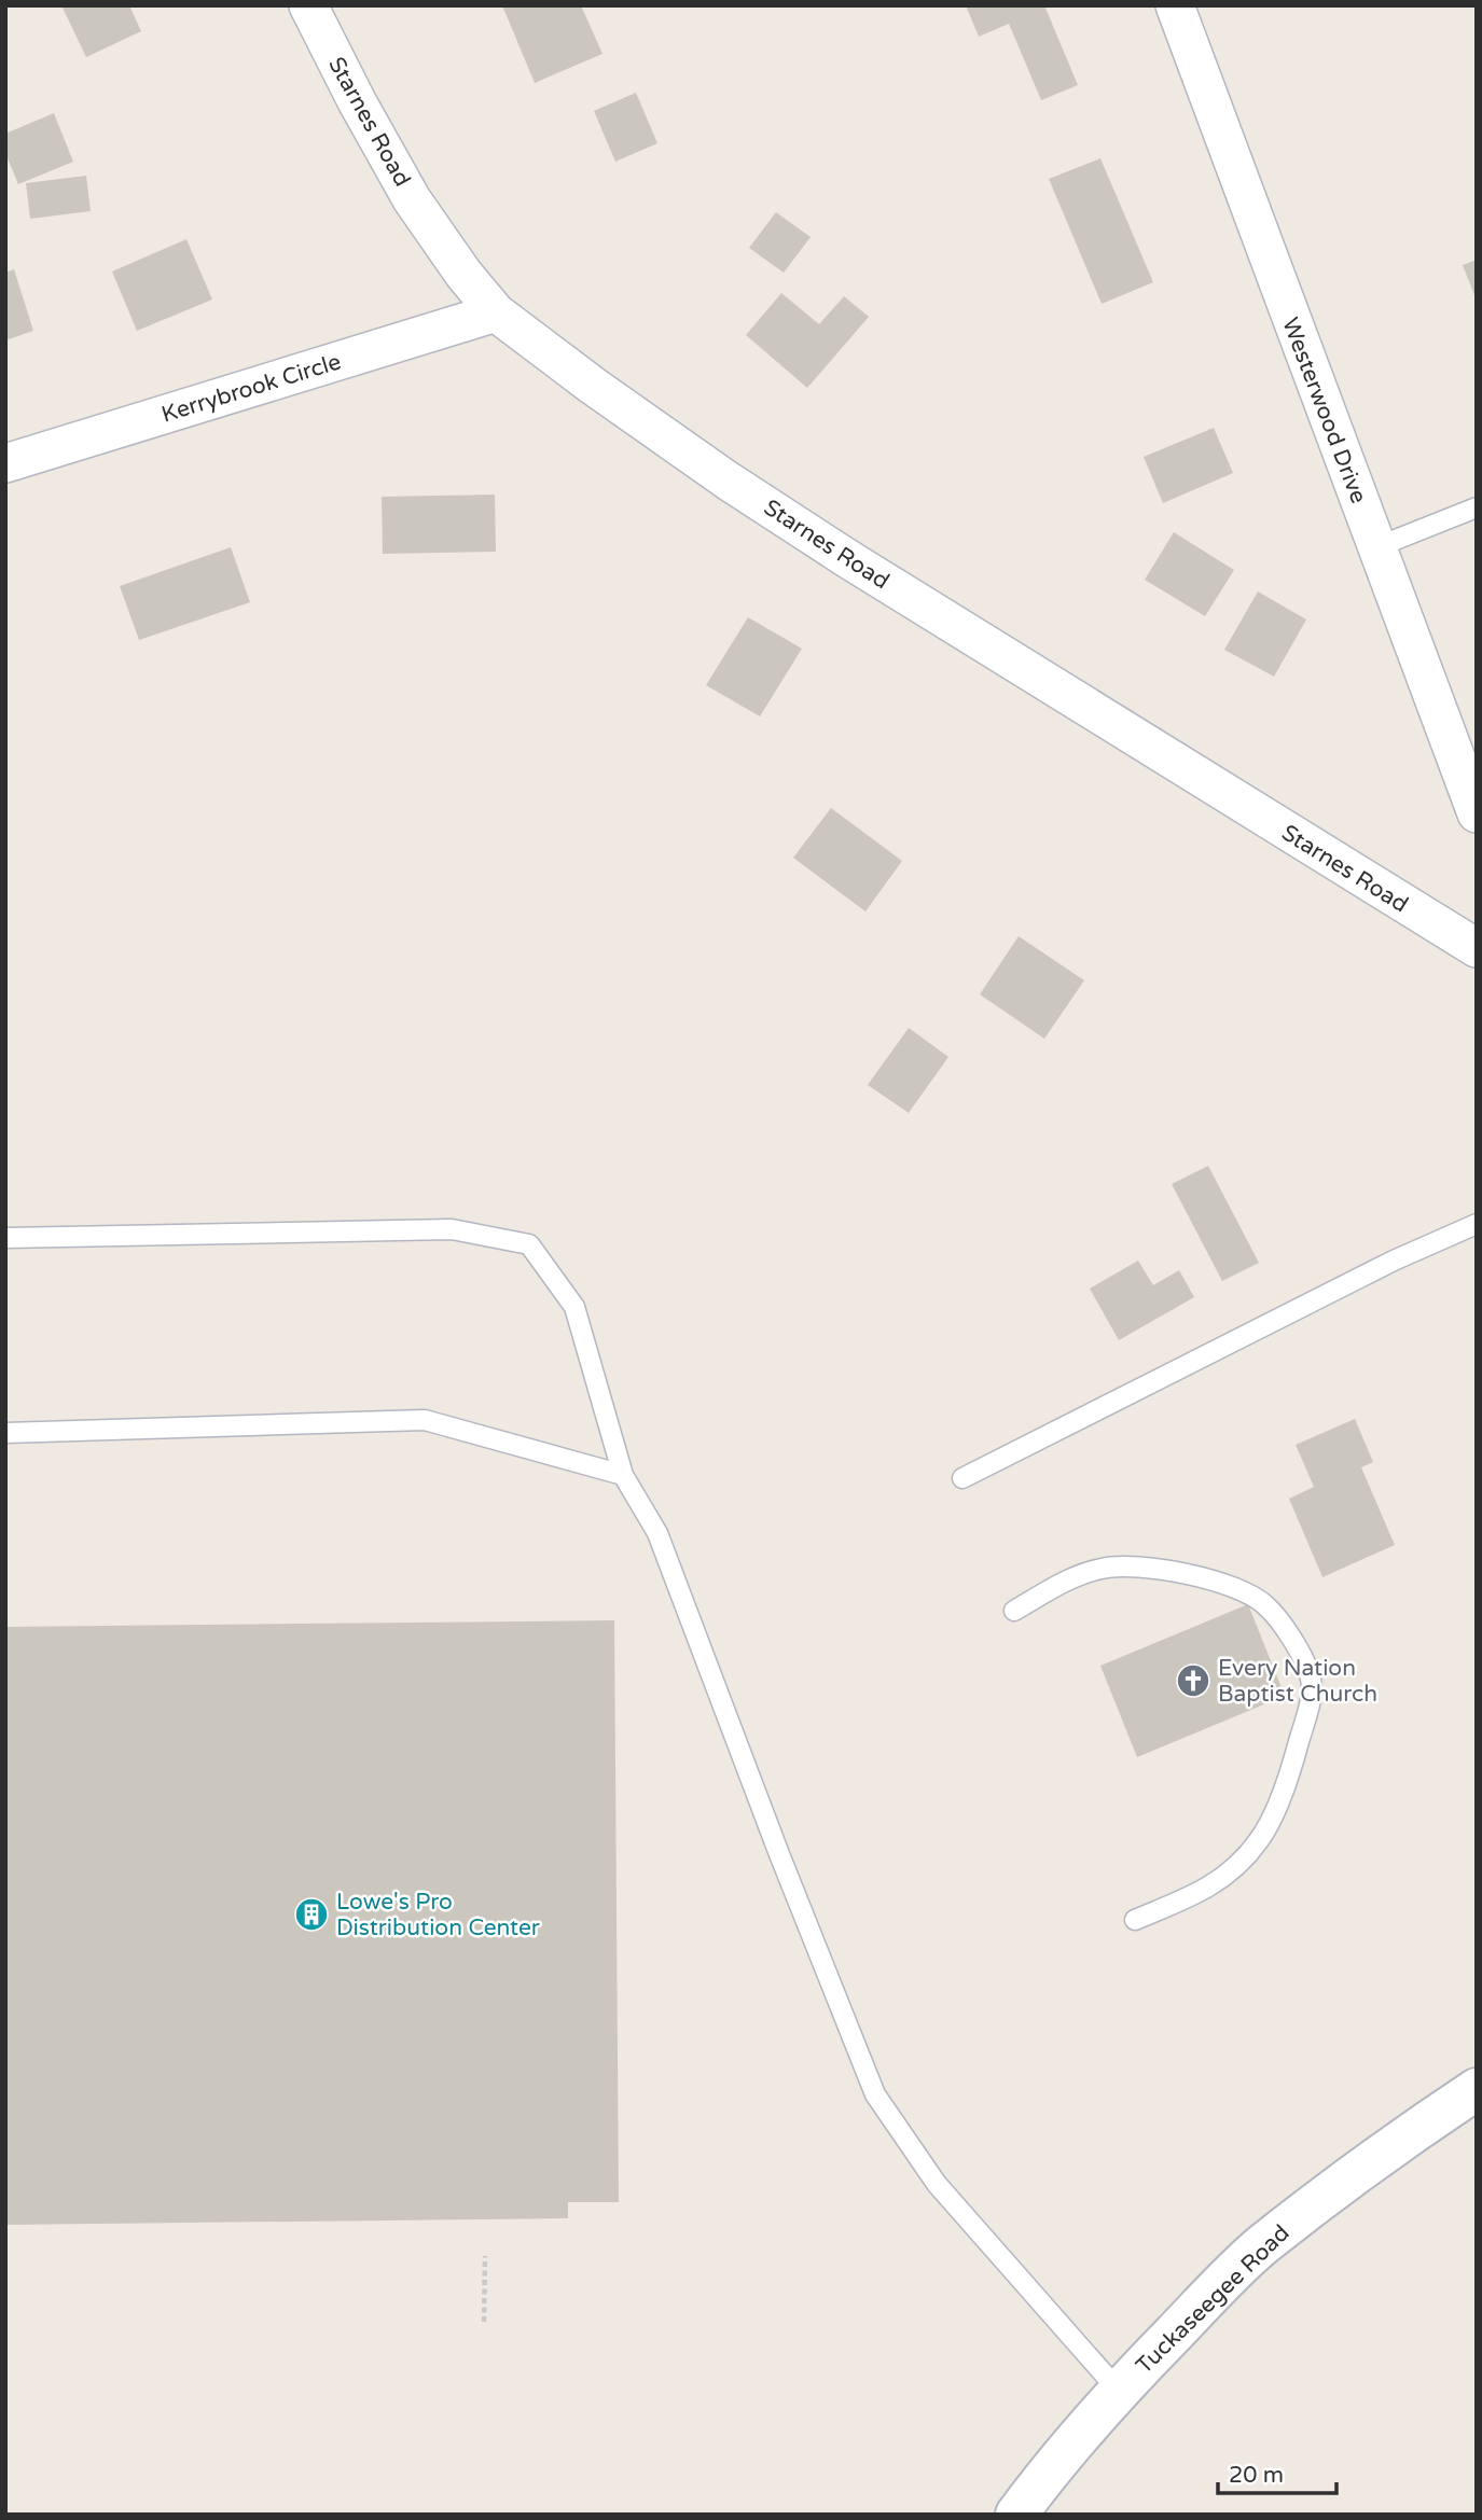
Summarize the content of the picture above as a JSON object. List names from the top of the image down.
{
  "streets": {
    "street": [
      "Starnes Road",
      "Kerrybrook Circle",
      "Westerwood Drive",
      "Tuckaseegee Road"
    ]
  },
  "crossings": [
    ["Starnes Road", "Kerrybrook Circle"]
  ],
  "places": {
    "church": ["Every Nation Baptist Church"],
    "building": ["Lowe's Pro Distribution Center"]
  },
  "scale_bar": "20 m"
}
